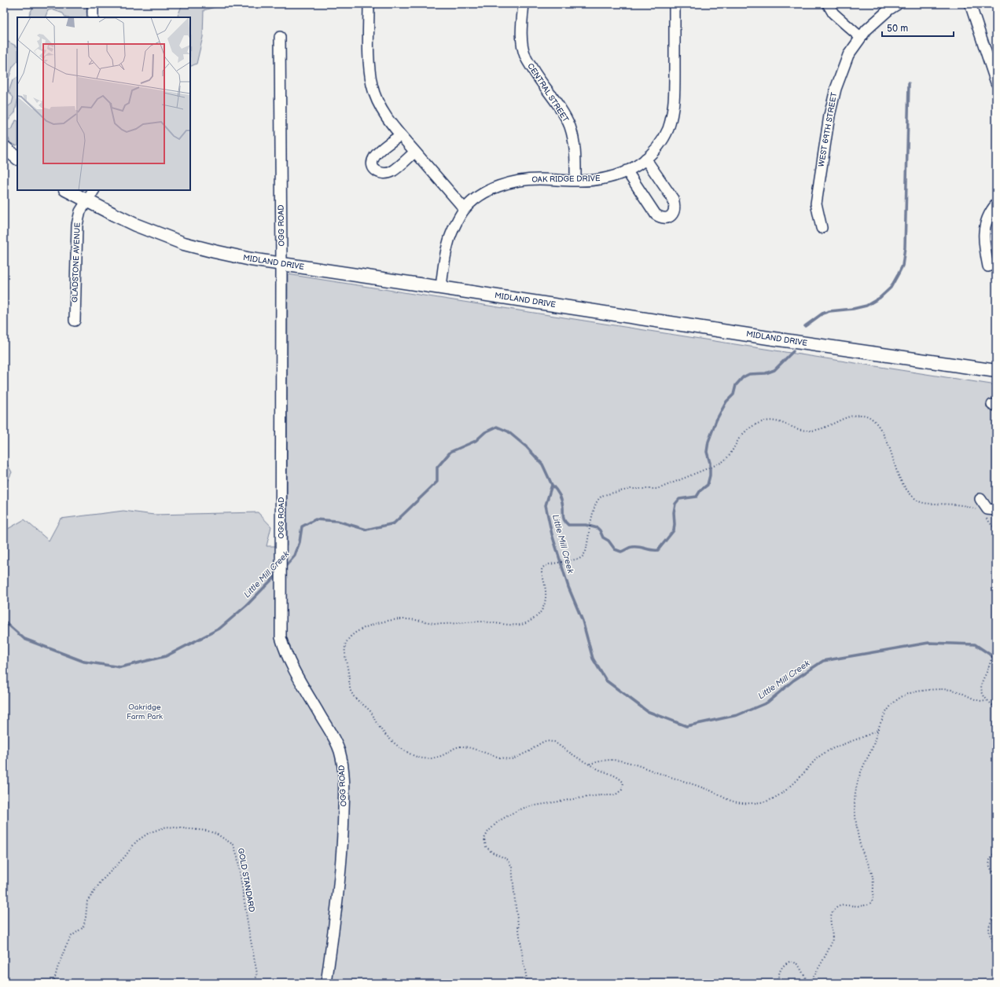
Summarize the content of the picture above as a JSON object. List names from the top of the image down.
{
  "streets": {
    "main road": ["MIDLAND DRIVE"],
    "street": [
      "CENTRAL STREET",
      "WEST 69TH STREET",
      "OAK RIDGE DRIVE",
      "OGG ROAD",
      "GLADSTONE AVENUE"
    ],
    "path": ["GOLD STANDARD"]
  },
  "crossings": [
    ["CENTRAL STREET", "OAK RIDGE DRIVE"],
    ["OAK RIDGE DRIVE", "MIDLAND DRIVE"],
    ["OGG ROAD", "MIDLAND DRIVE"],
    ["GLADSTONE AVENUE", "MIDLAND DRIVE"]
  ],
  "water": ["Little Mill Creek"],
  "parks": ["Oakridge Farm Park"],
  "scale_bar": "50 m"
}
